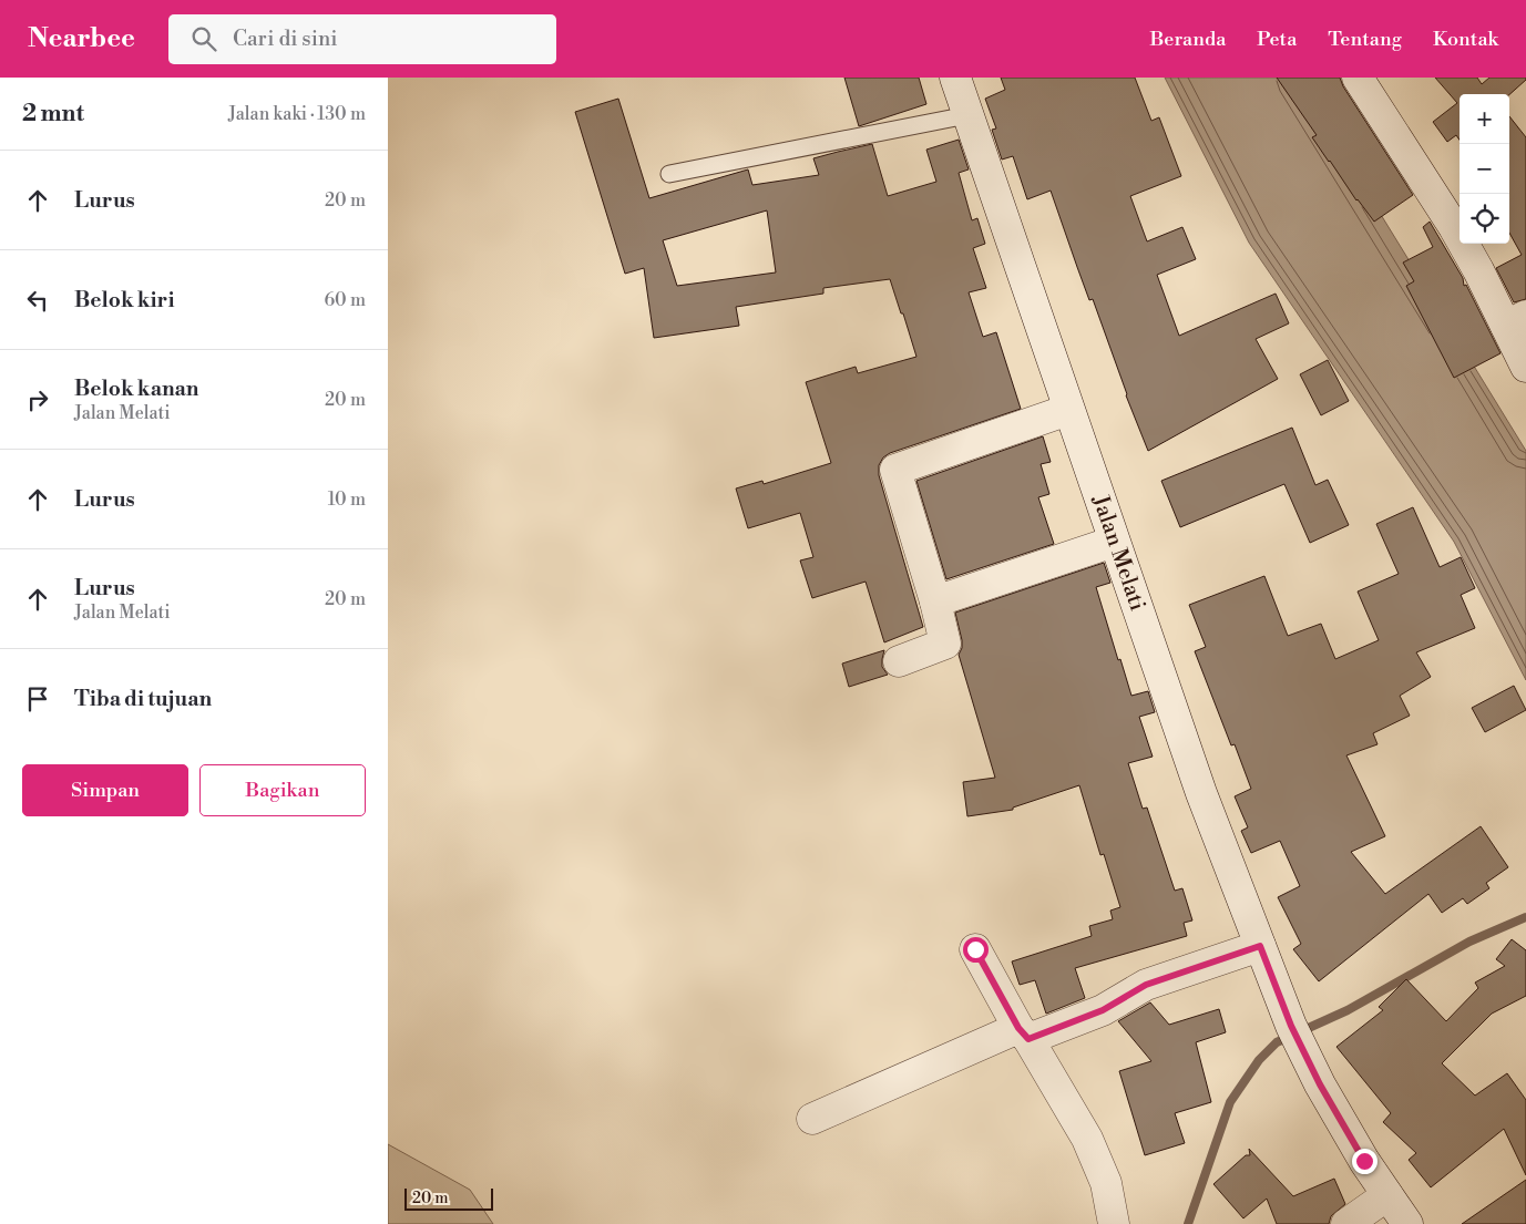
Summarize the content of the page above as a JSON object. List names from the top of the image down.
{
  "streets": {
    "street": ["Jalan Melati"]
  },
  "scale_bar": "20 m",
  "page": {
    "header": "Nearbee",
    "search": "Cari di sini",
    "nav": [
      "Beranda",
      "Peta",
      "Tentang",
      "Kontak"
    ],
    "heading": ["2 mnt", "Jalan kaki · 130 m"],
    "map_buttons": ["+", "−"],
    "list": [
      ["Lurus", "20 m"],
      ["Belok kiri", "60 m"],
      ["Belok kanan", "Jalan Melati", "20 m"],
      ["Lurus", "10 m"],
      ["Lurus", "Jalan Melati", "20 m"],
      "Tiba di tujuan"
    ],
    "buttons": ["Simpan", "Bagikan"],
    "scale": "20 m"
  }
}
